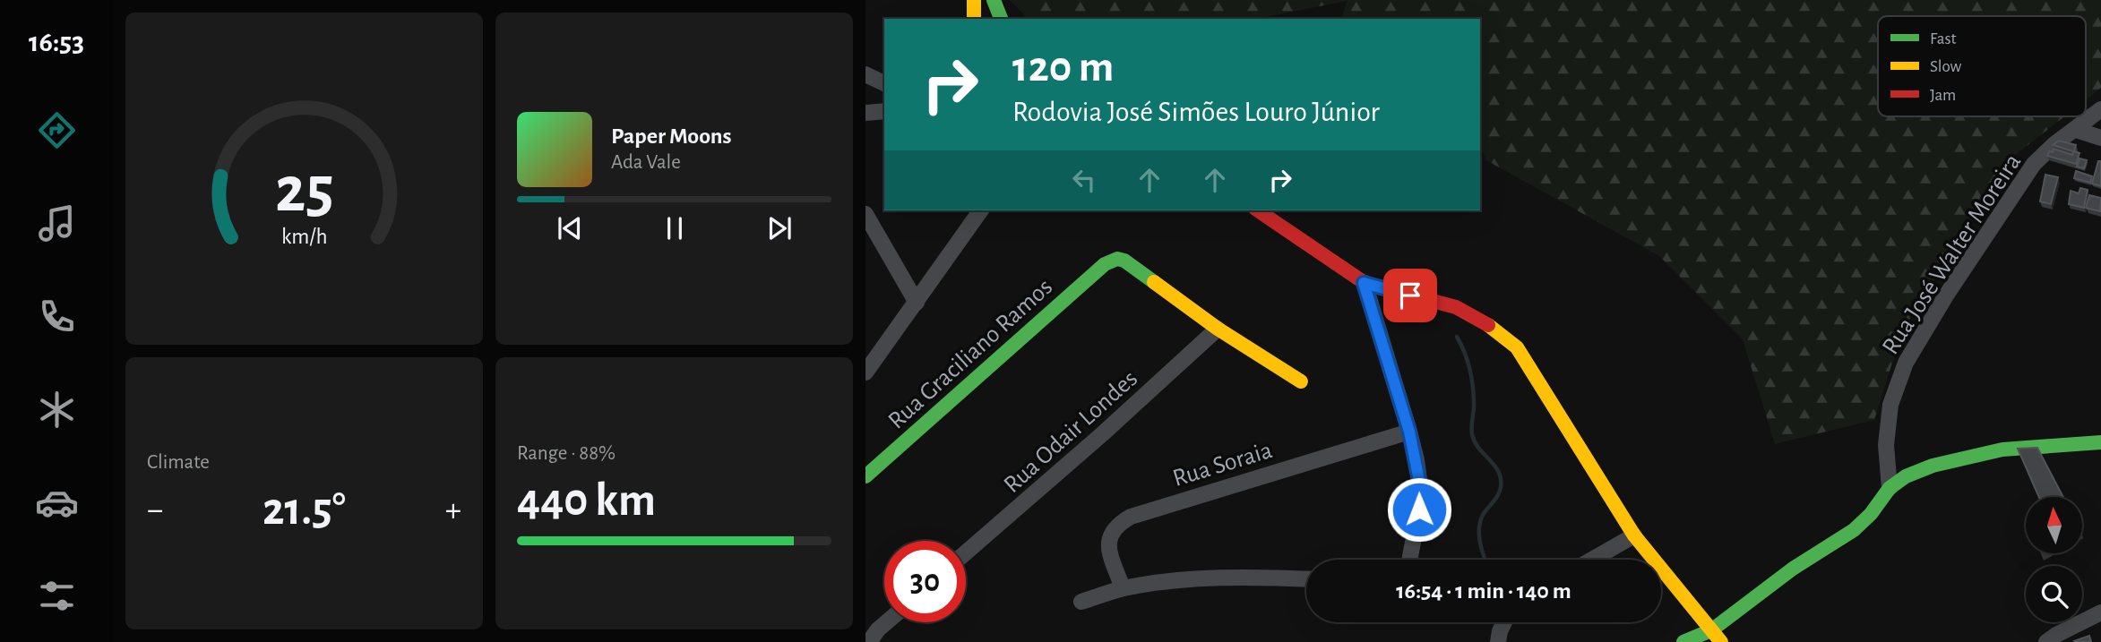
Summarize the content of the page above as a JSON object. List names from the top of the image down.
{
  "streets": {
    "street": [
      "Rua José Walter Moreira",
      "Rua Graciliano Ramos",
      "Rua Odair Londes",
      "Rua Soraia"
    ]
  },
  "crossings": [
    ["Rua Graciliano Ramos", "Rua Odair Londes"]
  ],
  "legend": ["Fast", "Slow", "Jam"],
  "north": "top",
  "page": {
    "tabs": "16:53",
    "turn": ["120 m", "Rodovia José Simões Louro Júnior"],
    "song": ["Paper Moons", "Ada Vale"],
    "tile": [
      "Climate",
      ["Range · 88%", "440 km"]
    ],
    "heat": ["−", "21.5°", "+"],
    "limit": "30",
    "trip": "16:54 · 1 min · 140 m",
    "gauge": ["25", "km/h"]
  }
}
